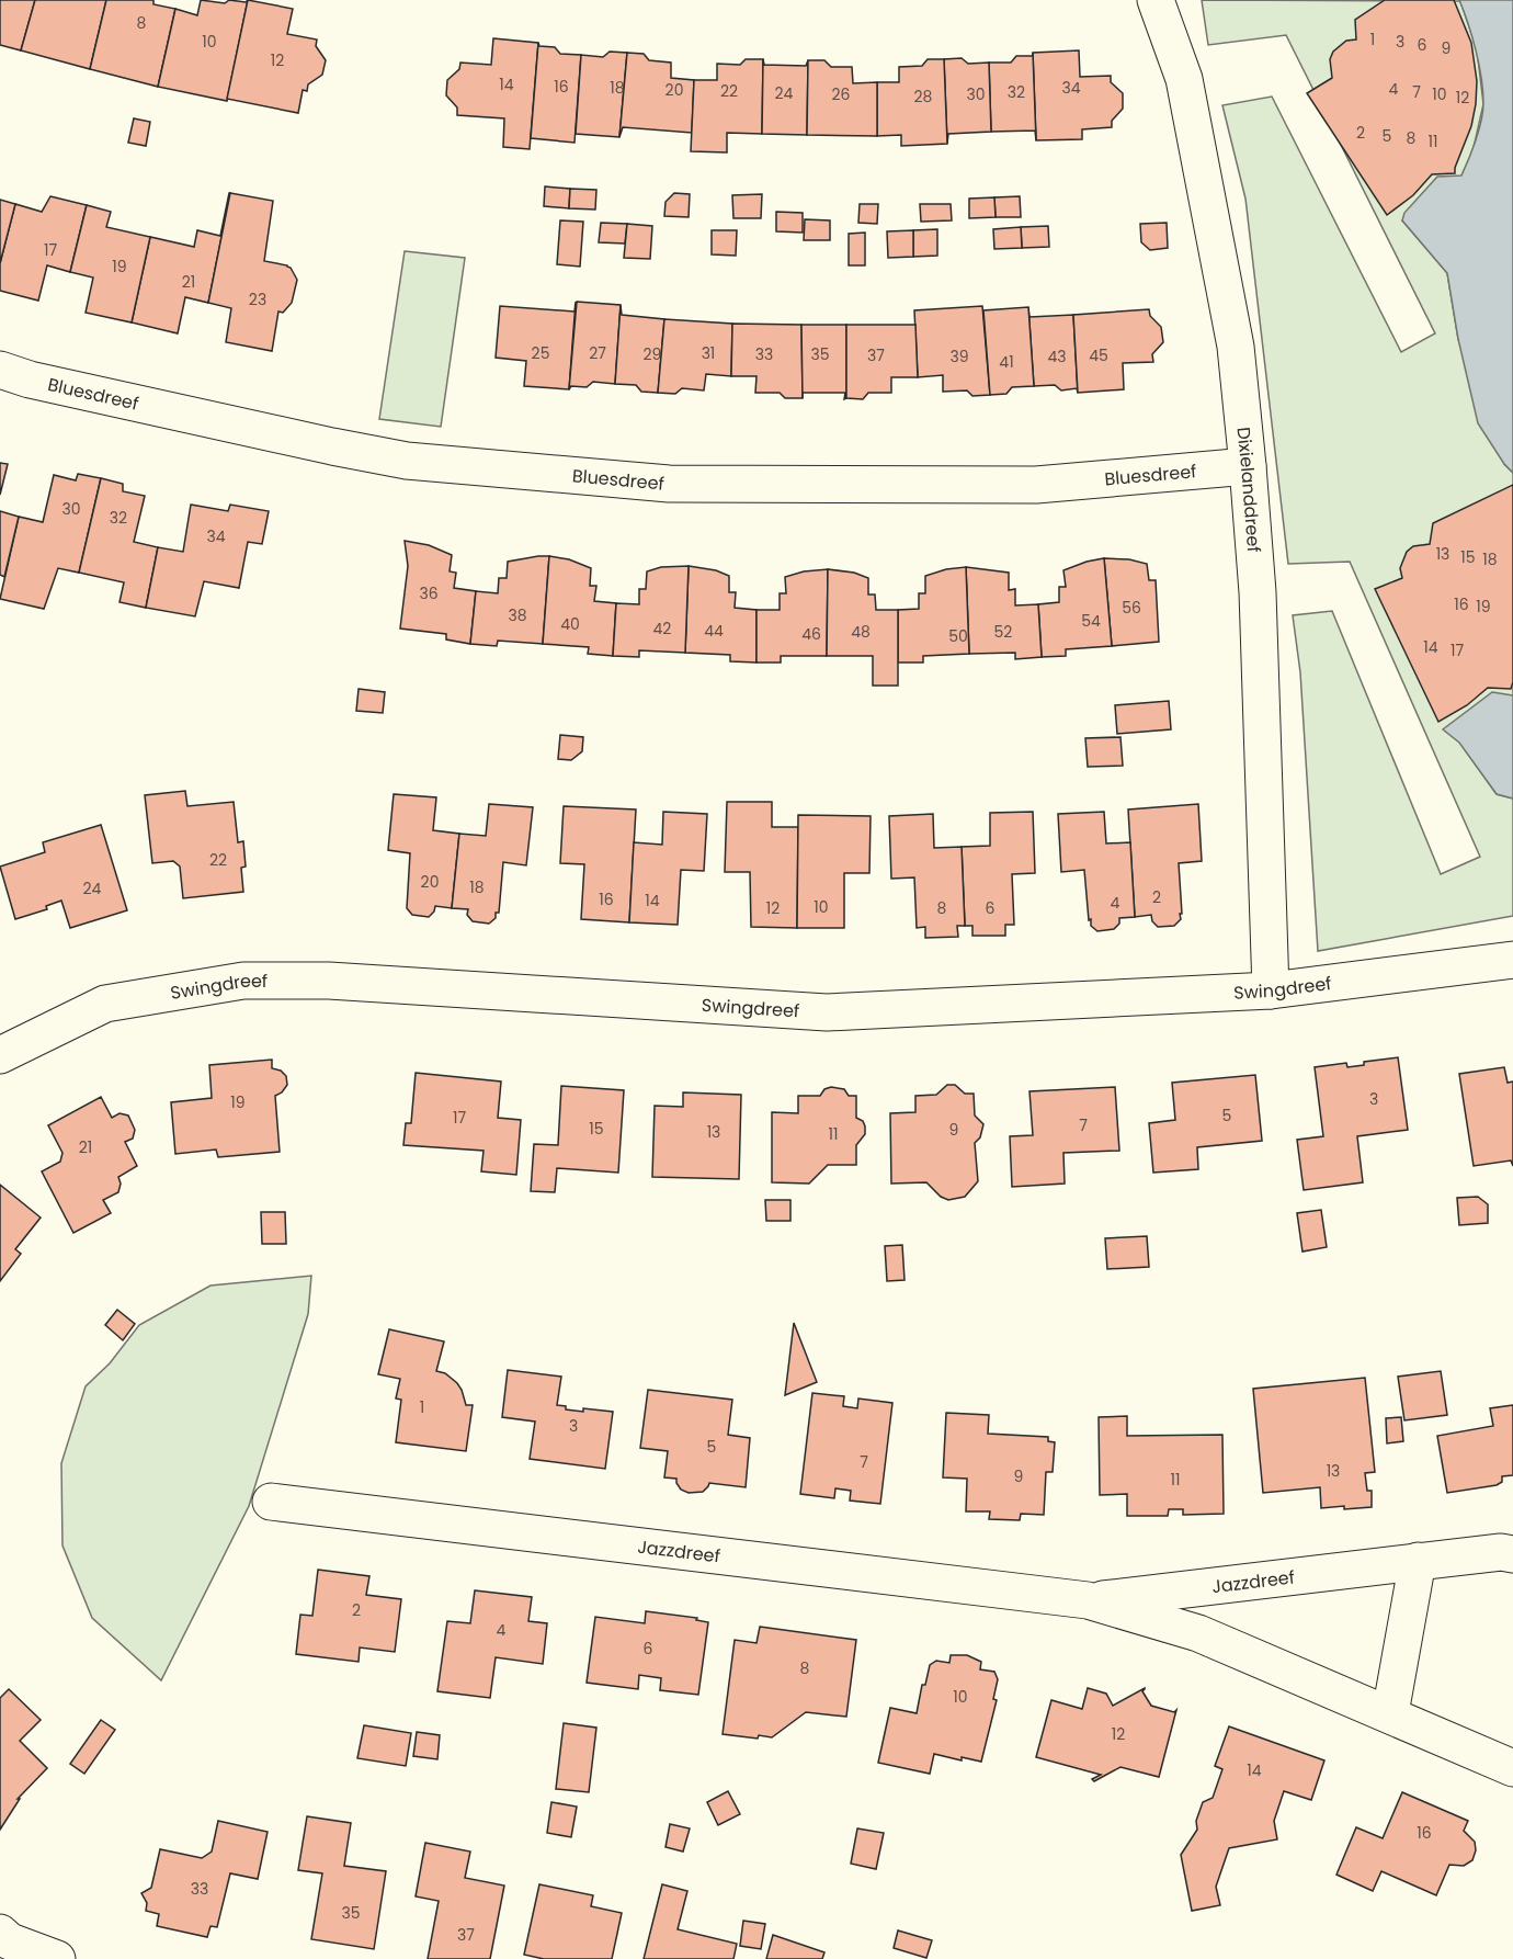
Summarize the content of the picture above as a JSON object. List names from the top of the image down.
{
  "streets": {
    "street": [
      "Bluesdreef",
      "Dixielanddreef",
      "Swingdreef",
      "Jazzdreef"
    ]
  },
  "crossings": [
    ["Bluesdreef", "Dixielanddreef"],
    ["Dixielanddreef", "Swingdreef"]
  ],
  "house_numbers": [
    "8",
    "1",
    "10",
    "3",
    "6",
    "9",
    "12",
    "14",
    "16",
    "18",
    "34",
    "4",
    "20",
    "22",
    "32",
    "7",
    "24",
    "26",
    "30",
    "10",
    "28",
    "12",
    "2",
    "5",
    "8",
    "11",
    "17",
    "19",
    "21",
    "23",
    "25",
    "27",
    "31",
    "29",
    "33",
    "35",
    "37",
    "45",
    "39",
    "43",
    "41",
    "30",
    "32",
    "34",
    "13",
    "15",
    "18",
    "36",
    "16",
    "19",
    "56",
    "38",
    "54",
    "40",
    "42",
    "44",
    "48",
    "52",
    "46",
    "50",
    "14",
    "17",
    "22",
    "20",
    "18",
    "24",
    "2",
    "16",
    "14",
    "4",
    "10",
    "12",
    "8",
    "6",
    "3",
    "19",
    "5",
    "17",
    "7",
    "15",
    "9",
    "13",
    "11",
    "21",
    "1",
    "3",
    "5",
    "7",
    "13",
    "9",
    "11",
    "2",
    "4",
    "6",
    "8",
    "10",
    "12",
    "14",
    "16",
    "33",
    "35",
    "37"
  ]
}
